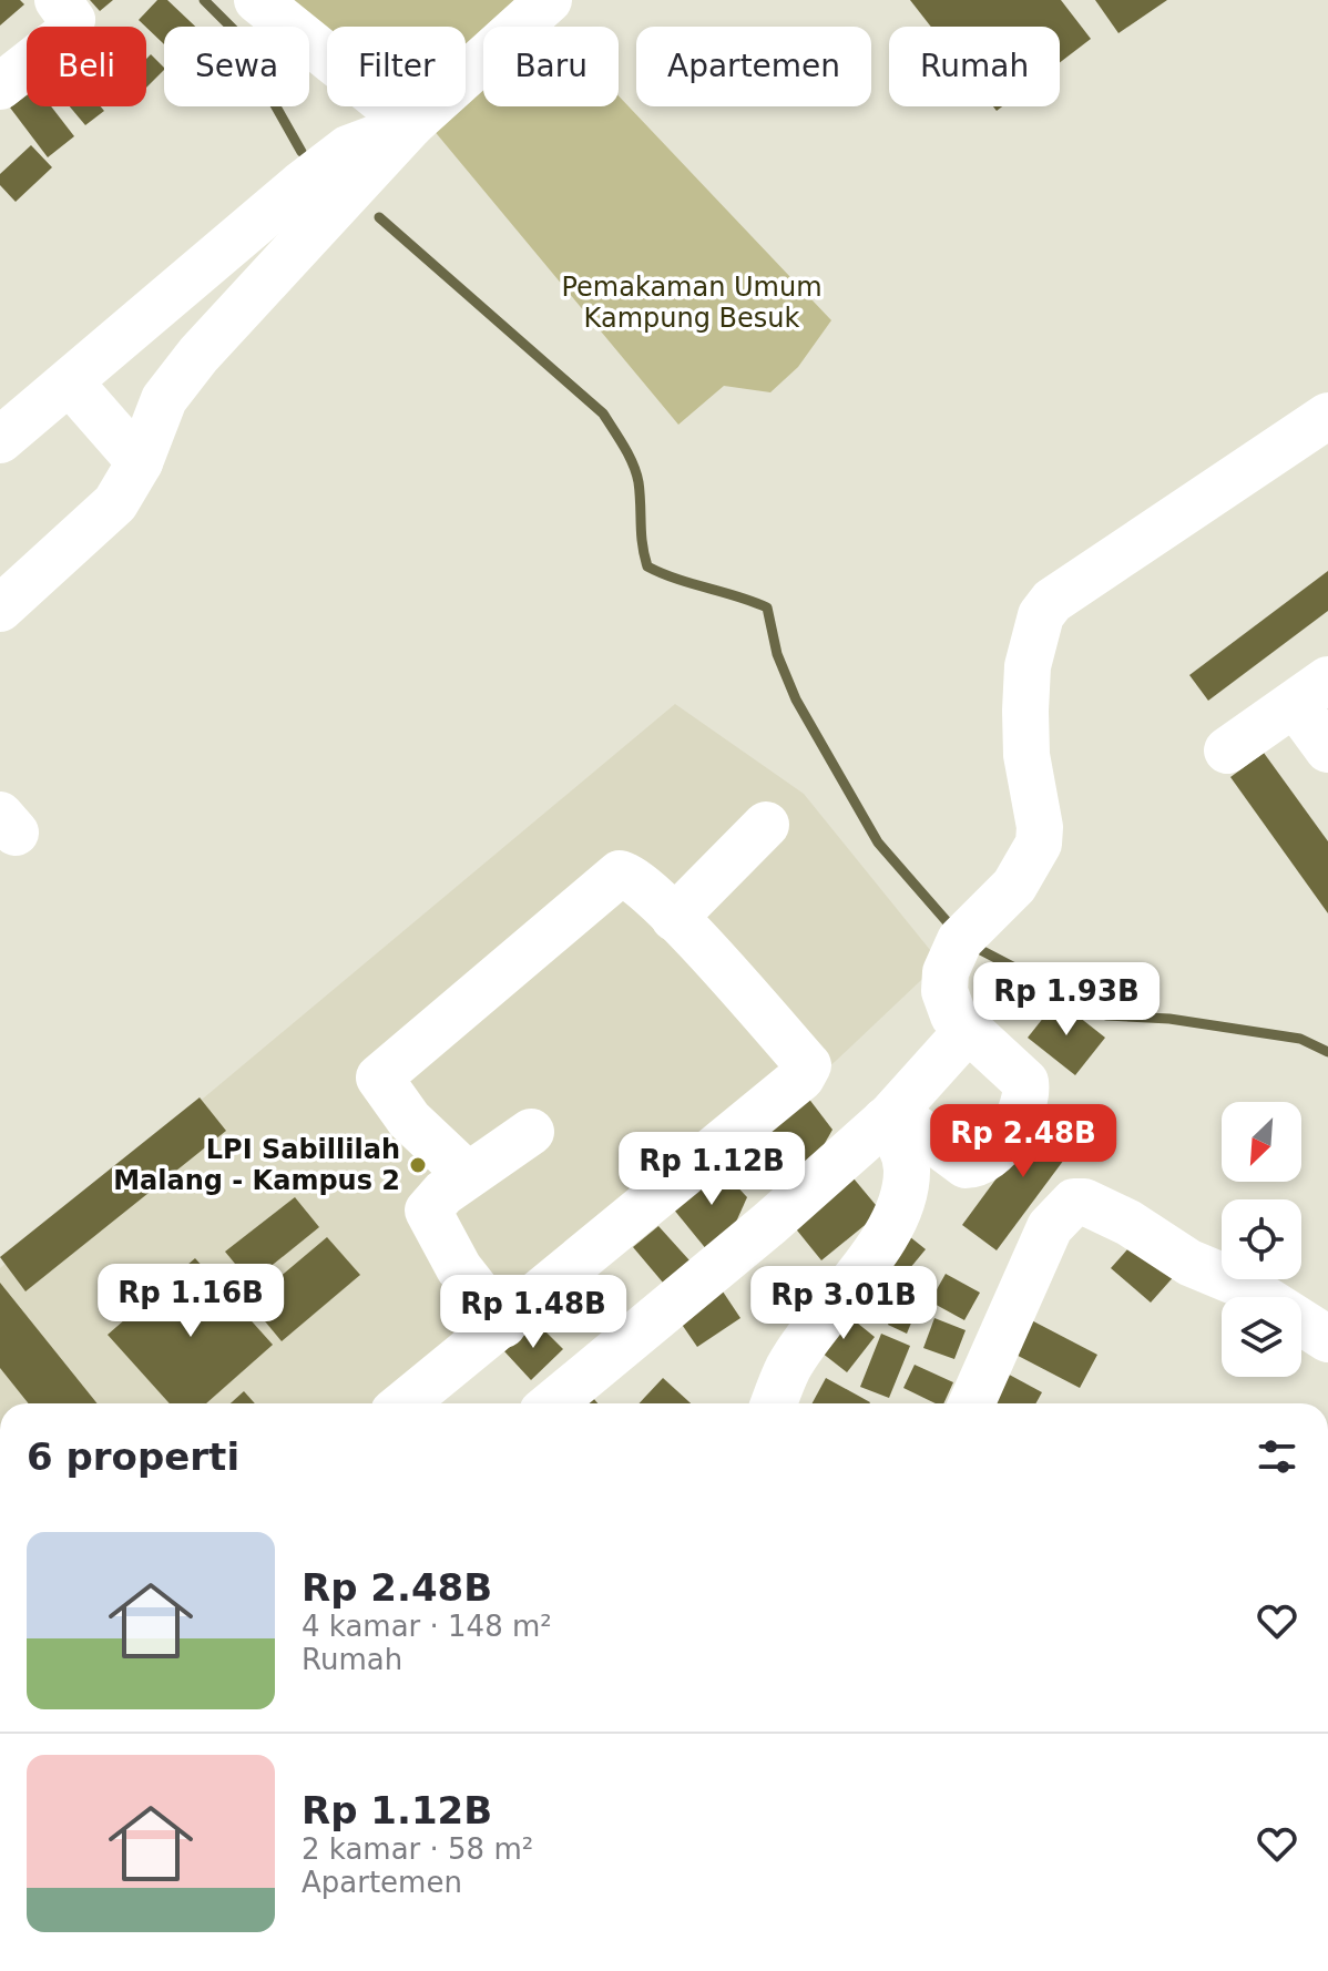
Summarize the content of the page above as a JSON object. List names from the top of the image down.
{
  "parks": ["Pemakaman Umum Kampung Besuk"],
  "places": ["LPI Sabillilah Malang - Kampus 2"],
  "north": "bottom left",
  "page": {
    "chip": [
      "Beli",
      "Sewa",
      "Filter",
      "Baru",
      "Apartemen",
      "Rumah"
    ],
    "price": [
      "Rp 1.93B",
      "Rp 2.48B",
      "Rp 1.12B",
      "Rp 1.16B",
      "Rp 3.01B",
      "Rp 1.48B"
    ],
    "heading": "6 properti",
    "list": [
      {
        "name": "Rp 2.48B",
        "note": "4 kamar · 148 m² · Rumah"
      },
      {
        "name": "Rp 1.12B",
        "note": "2 kamar · 58 m² · Apartemen"
      }
    ]
  }
}
